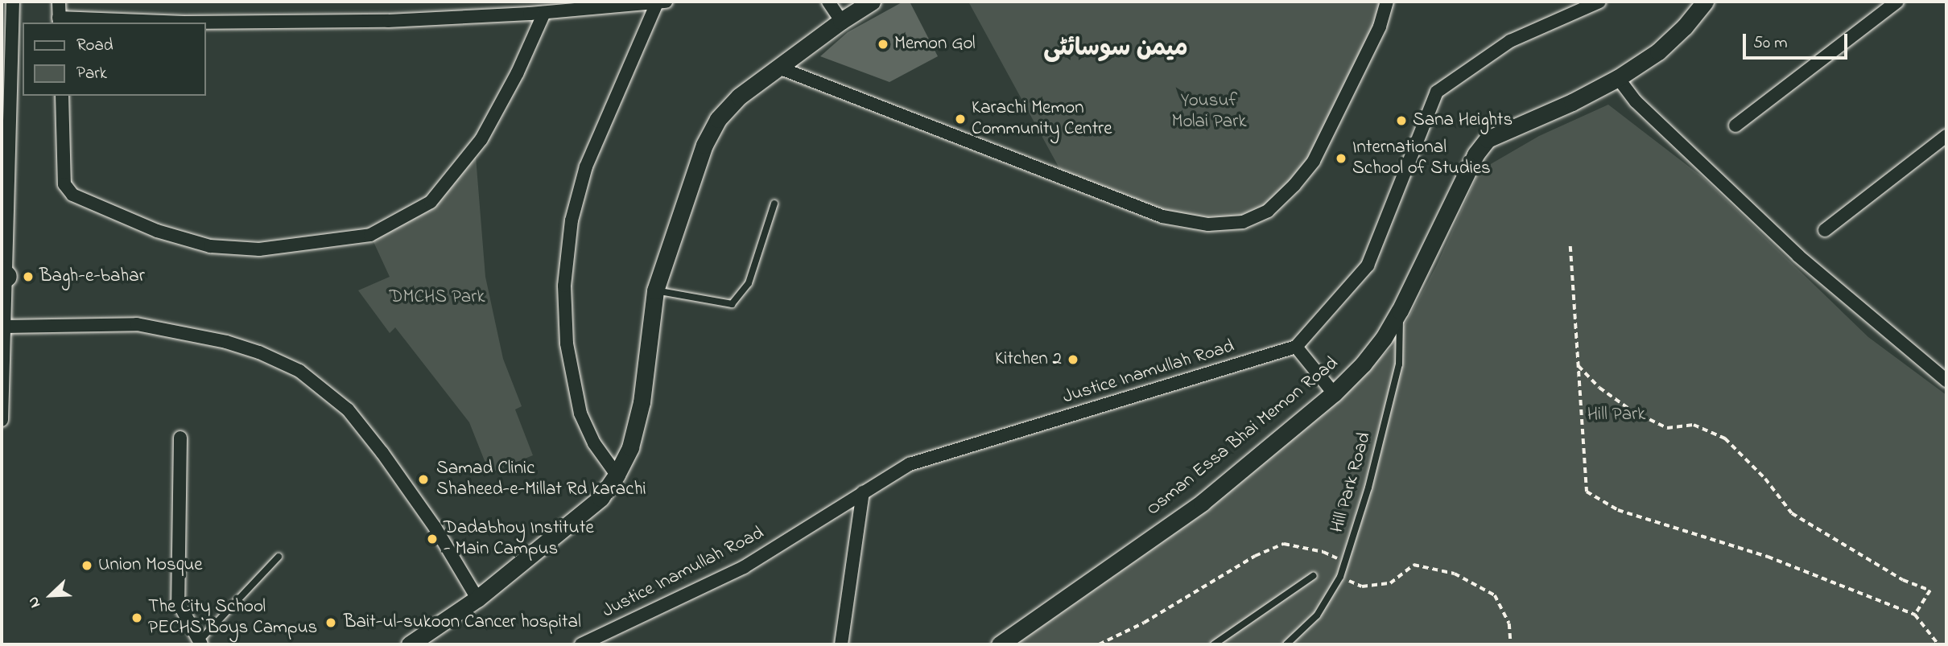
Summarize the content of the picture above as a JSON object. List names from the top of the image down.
{
  "streets": {
    "street": ["Justice Inamullah Road", "Osman Essa Bhai Memon Road"],
    "lane": ["Hill Park Road"]
  },
  "crossings": [
    ["Osman Essa Bhai Memon Road", "Hill Park Road"]
  ],
  "districts": ["میمن سوسائٹی"],
  "parks": ["Yousuf Molai Park", "DMCHS Park", "Hill Park"],
  "places": [
    "Memon Gol",
    "Karachi Memon Community Centre",
    "Sana Heights",
    "International School of Studies",
    "Bagh-e-bahar",
    "Kitchen 2",
    "Samad Clinic Shaheed-e-Millat Rd karachi",
    "Dadabhoy Institute - Main Campus",
    "Union Mosque",
    "The City School PECHS Boys Campus",
    "Bait-ul-sukoon Cancer hospital"
  ],
  "legend": ["Road", "Park"],
  "scale_bar": "50 m",
  "north": "bottom left"
}
